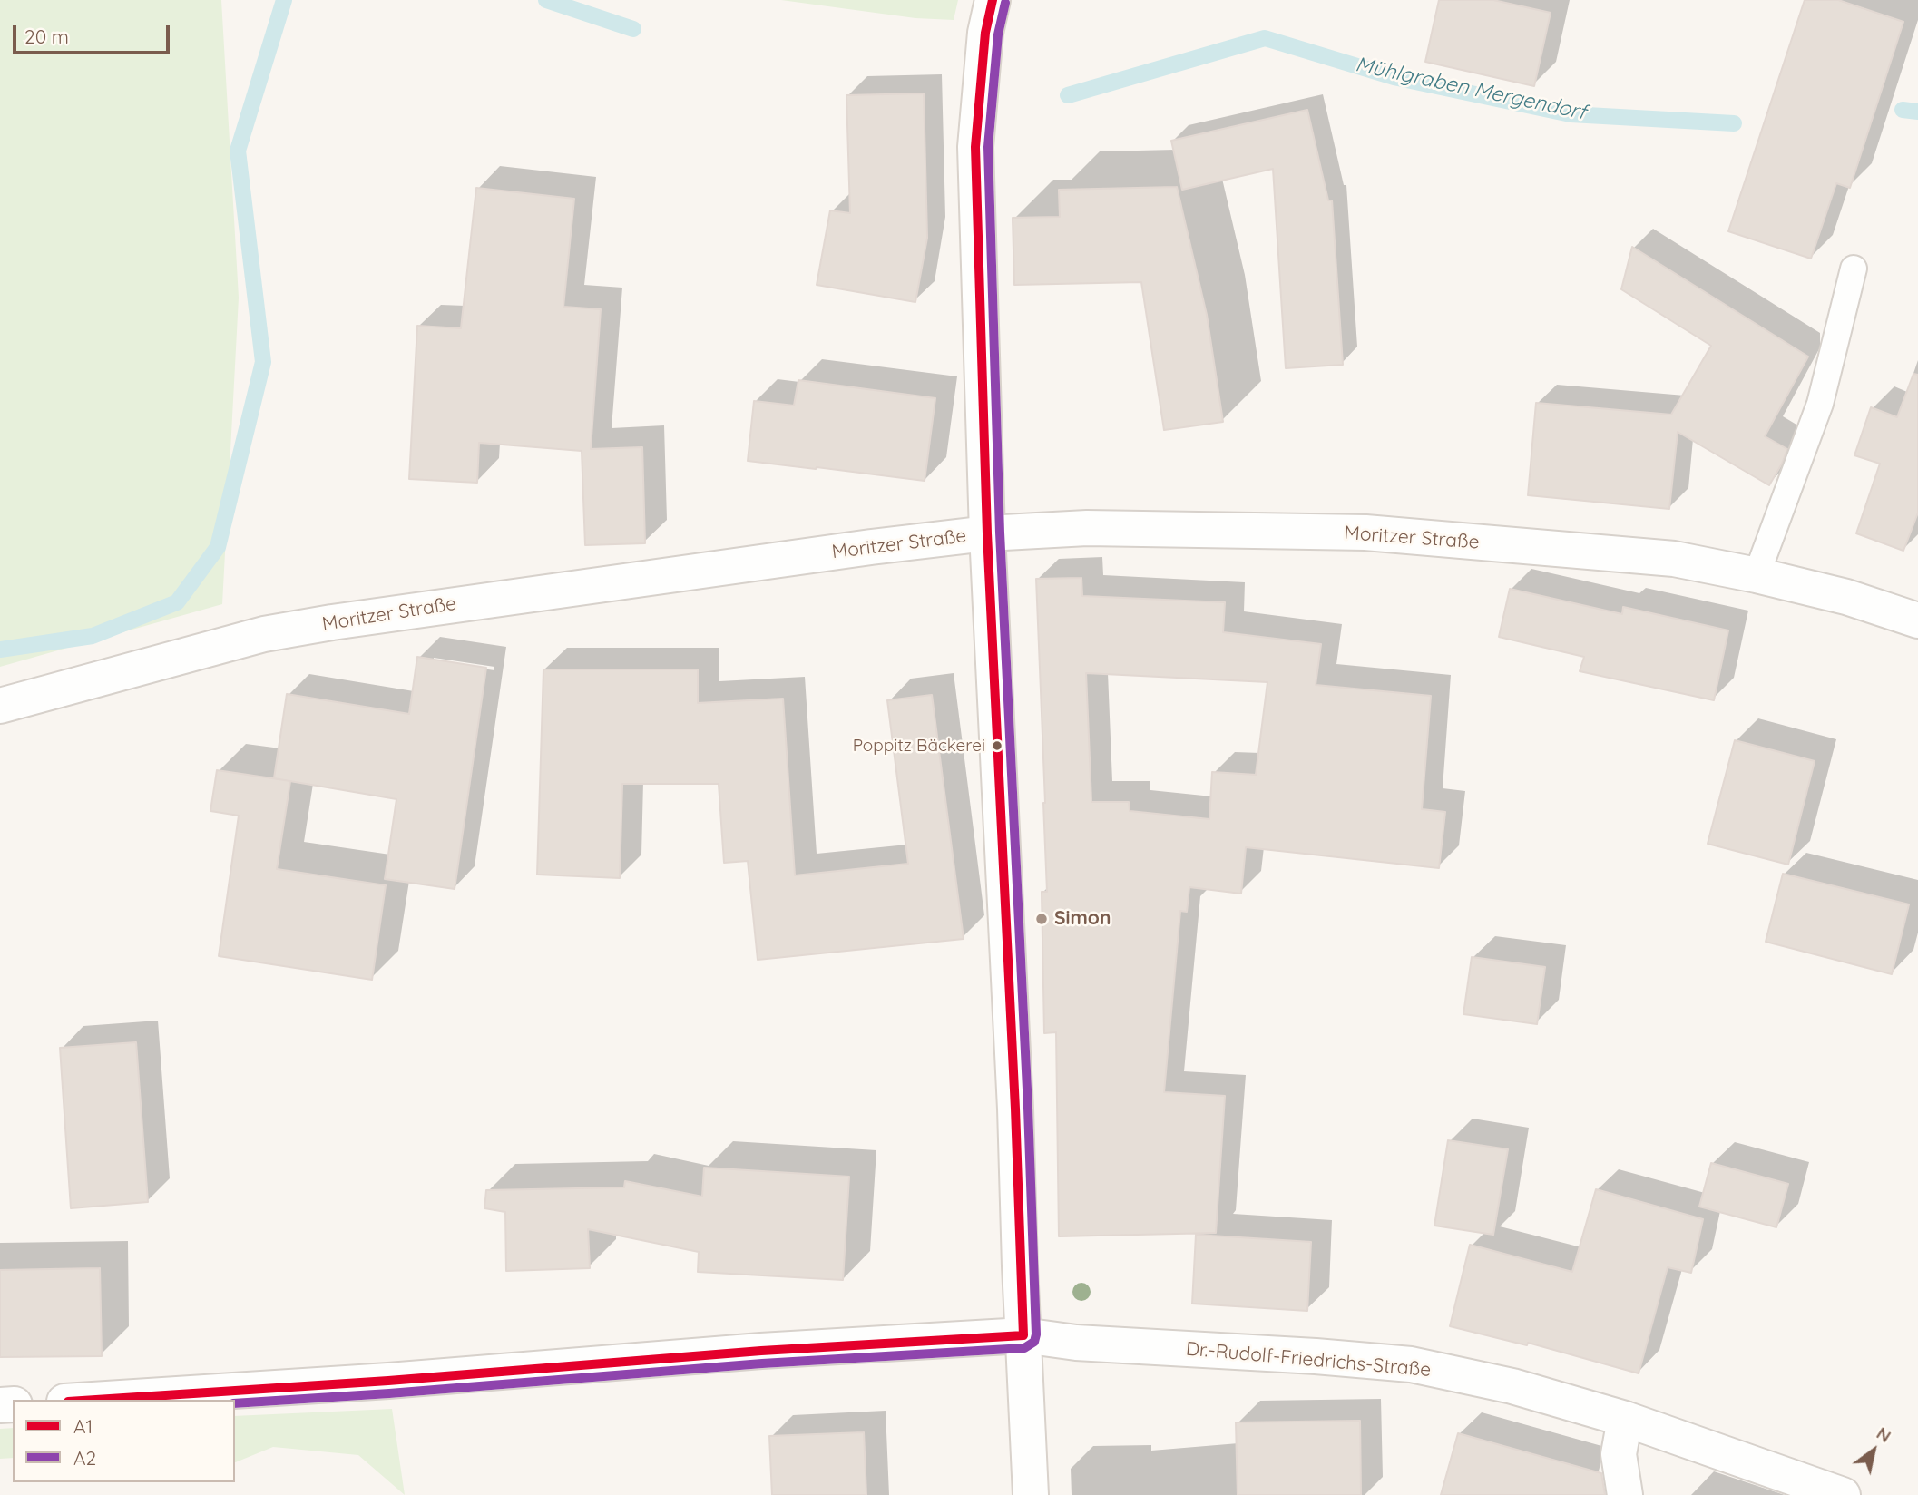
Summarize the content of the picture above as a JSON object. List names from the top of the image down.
{
  "streets": {
    "street": ["Moritzer Straße", "Dr.-Rudolf-Friedrichs-Straße"]
  },
  "water": ["Mühlgraben Mergendorf"],
  "places": ["Poppitz Bäckerei", "Simon"],
  "lines": ["transit line A1", "transit line A2"],
  "legend": ["A1", "A2"],
  "scale_bar": "20 m",
  "north": "top right"
}
